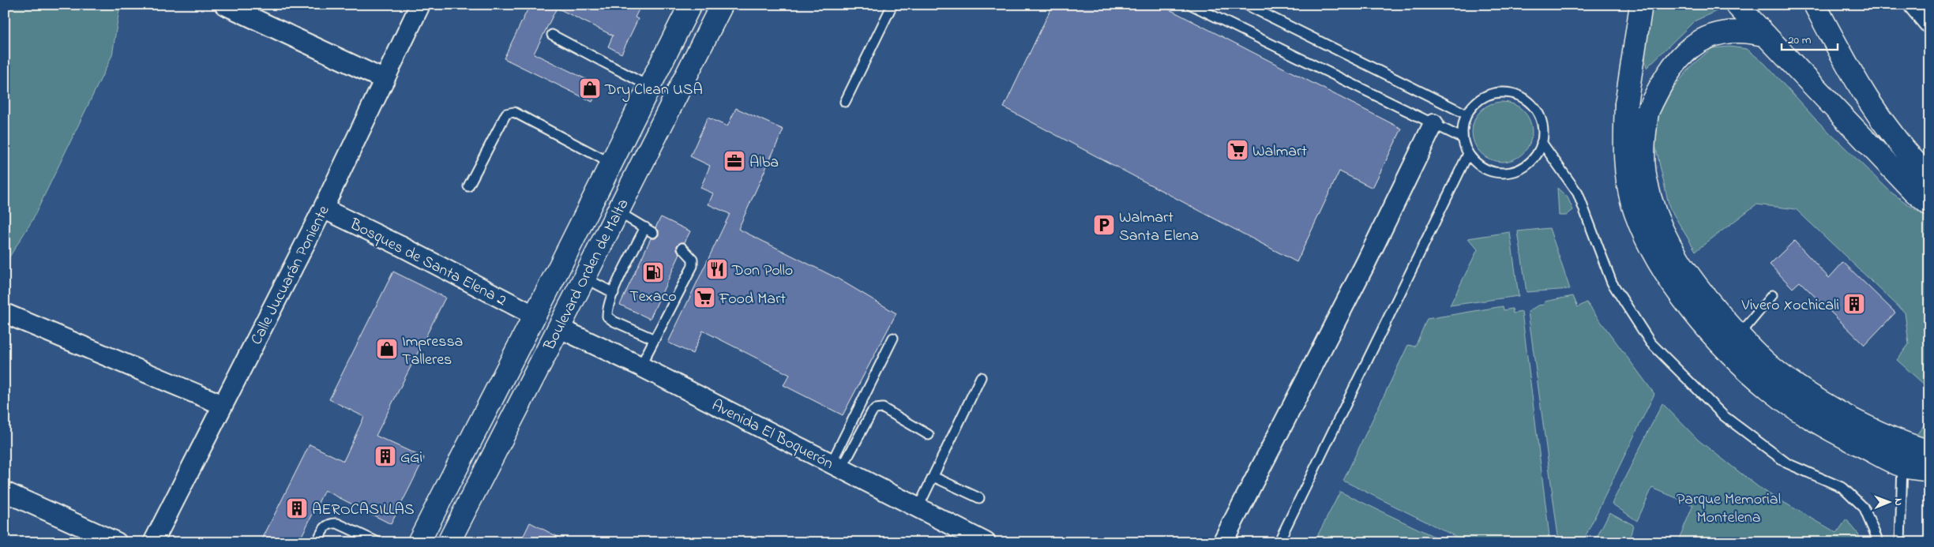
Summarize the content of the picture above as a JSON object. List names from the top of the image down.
{
  "streets": {
    "main road": ["Boulevard Orden de Malta"],
    "street": ["Bosques de Santa Elena 2", "Calle Jucuarán Poniente", "Avenida El Boquerón"]
  },
  "crossings": [
    ["Bosques de Santa Elena 2", "Boulevard Orden de Malta"],
    ["Bosques de Santa Elena 2", "Calle Jucuarán Poniente"],
    ["Boulevard Orden de Malta", "Avenida El Boquerón"]
  ],
  "parks": ["Parque Memorial Montelena"],
  "places": {
    "shop": ["Dry Clean USA", "Impressa Talleres"],
    "supermarket": ["Walmart", "Food Mart"],
    "office": ["Alba"],
    "parking": ["Walmart Santa Elena"],
    "restaurant": ["Don Pollo"],
    "fuel station": ["Texaco"],
    "building": ["Vivero Xochicali", "GGi", "AEROCASILLAS"]
  },
  "scale_bar": "20 m",
  "north": "right"
}
